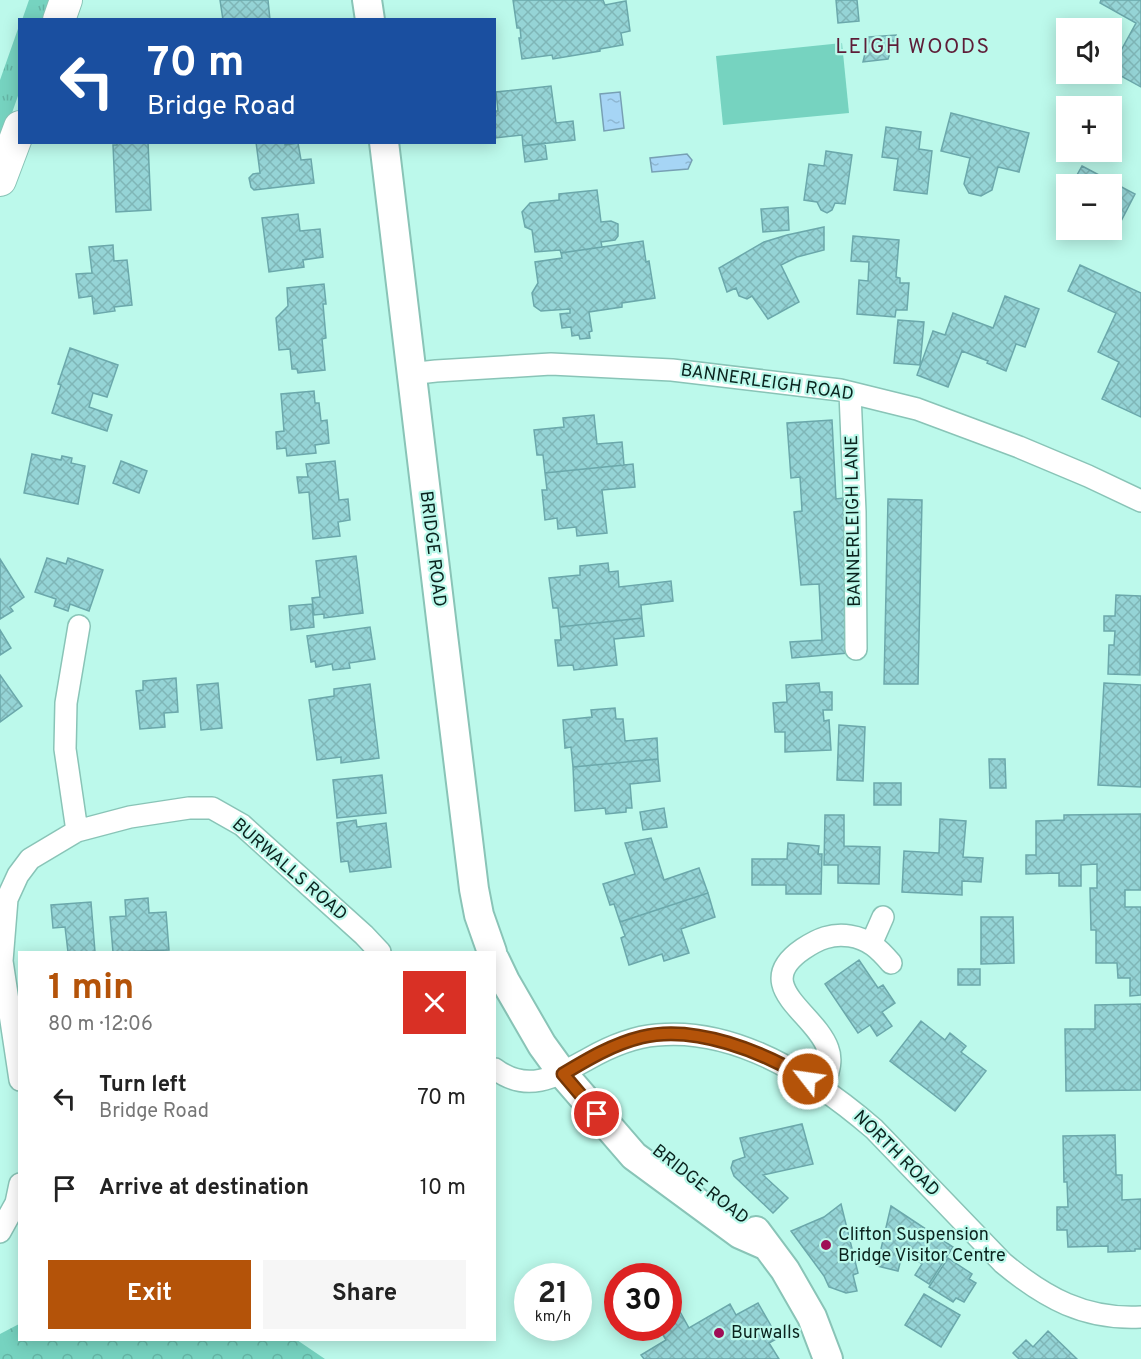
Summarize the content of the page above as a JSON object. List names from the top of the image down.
{
  "streets": {
    "main road": ["BRIDGE ROAD"],
    "street": [
      "BANNERLEIGH ROAD",
      "BANNERLEIGH LANE",
      "BURWALLS ROAD",
      "NORTH ROAD"
    ]
  },
  "crossings": [
    ["BANNERLEIGH ROAD", "BANNERLEIGH LANE"],
    ["BANNERLEIGH ROAD", "BRIDGE ROAD"],
    ["BRIDGE ROAD", "NORTH ROAD"]
  ],
  "districts": ["LEIGH WOODS"],
  "places": ["Clifton Suspension Bridge Visitor Centre", "Burwalls"],
  "page": {
    "map_buttons": ["+", "−"],
    "turn": ["70 m", "Bridge Road"],
    "heading": ["1 min", "80 m · 12:06"],
    "list": [
      {
        "name": "Turn left",
        "note": "Bridge Road",
        "value": "70 m"
      },
      {
        "name": "Arrive at destination",
        "value": "10 m"
      }
    ],
    "buttons": ["Exit", "Share"],
    "speed": "21 km/h",
    "limit": "30"
  }
}
